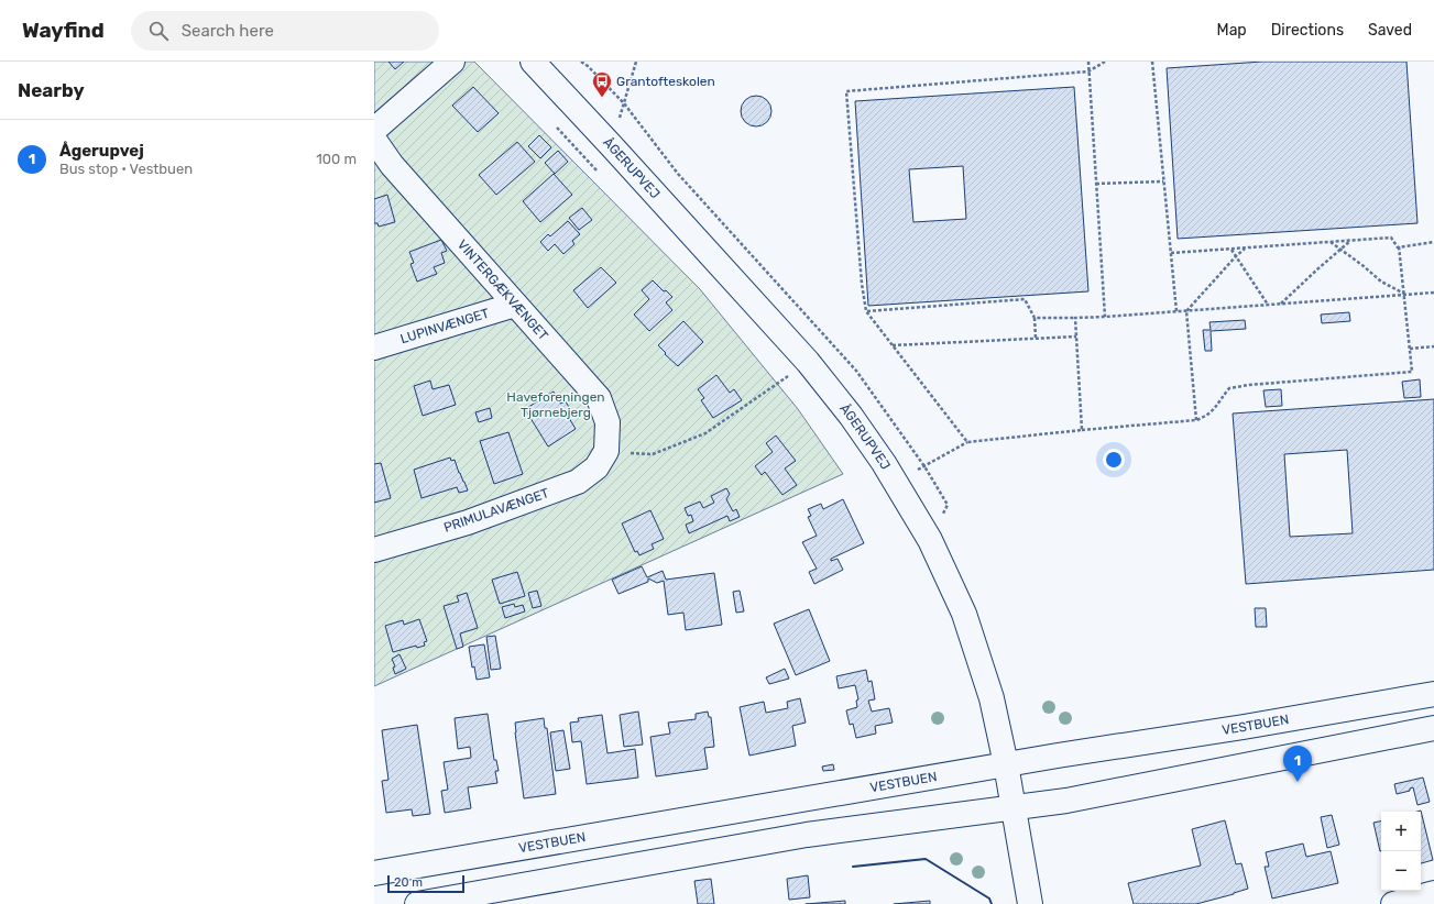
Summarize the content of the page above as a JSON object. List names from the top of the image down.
{
  "streets": {
    "street": [
      "ÅGERUPVEJ",
      "VINTERGÆKVÆNGET",
      "LUPINVÆNGET",
      "PRIMULAVÆNGET",
      "VESTBUEN"
    ]
  },
  "crossings": [
    ["ÅGERUPVEJ", "VESTBUEN"],
    ["VINTERGÆKVÆNGET", "LUPINVÆNGET"],
    ["VINTERGÆKVÆNGET", "PRIMULAVÆNGET"]
  ],
  "parks": ["Haveforeningen Tjørnebjerg"],
  "places": {
    "bus stop": ["Grantofteskolen"]
  },
  "scale_bar": "20 m",
  "page": {
    "header": "Wayfind",
    "search": "Search here",
    "nav": ["Map", "Directions", "Saved"],
    "heading": "Nearby",
    "list": [
      {
        "mark": "1",
        "name": "Ågerupvej",
        "note": "Bus stop · Vestbuen",
        "value": "100 m"
      }
    ],
    "pins": "1",
    "map_buttons": ["+", "−"],
    "scale": "20 m"
  }
}
